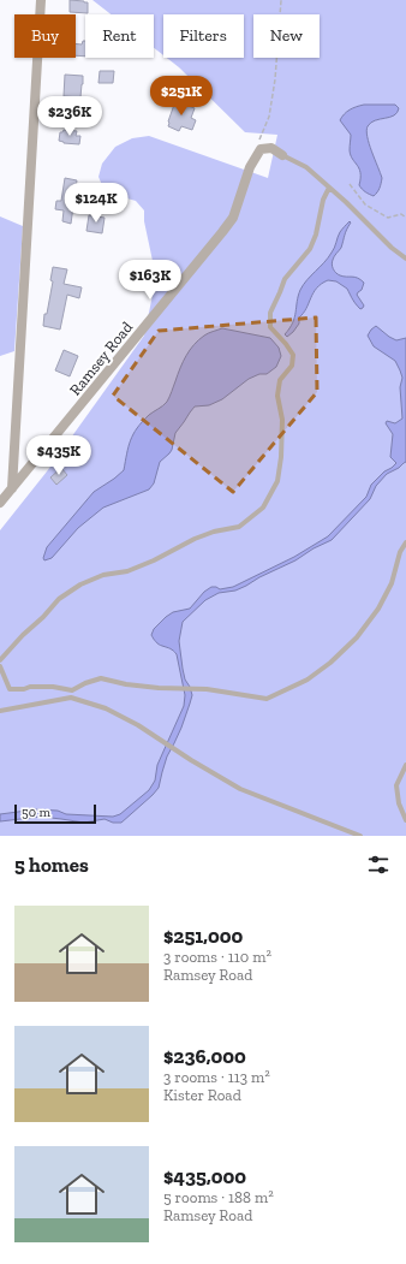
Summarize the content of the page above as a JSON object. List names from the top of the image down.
{
  "streets": {
    "street": ["Ramsey Road"]
  },
  "scale_bar": "50 m",
  "page": {
    "chip": [
      "Buy",
      "Rent",
      "Filters",
      "New"
    ],
    "price": [
      "$251K",
      "$236K",
      "$124K",
      "$163K",
      "$435K"
    ],
    "scale": "50 m",
    "heading": "5 homes",
    "list": [
      {
        "name": "$251,000",
        "note": "3 rooms · 110 m² · Ramsey Road"
      },
      {
        "name": "$236,000",
        "note": "3 rooms · 113 m² · Kister Road"
      },
      {
        "name": "$435,000",
        "note": "5 rooms · 188 m² · Ramsey Road"
      }
    ]
  }
}
